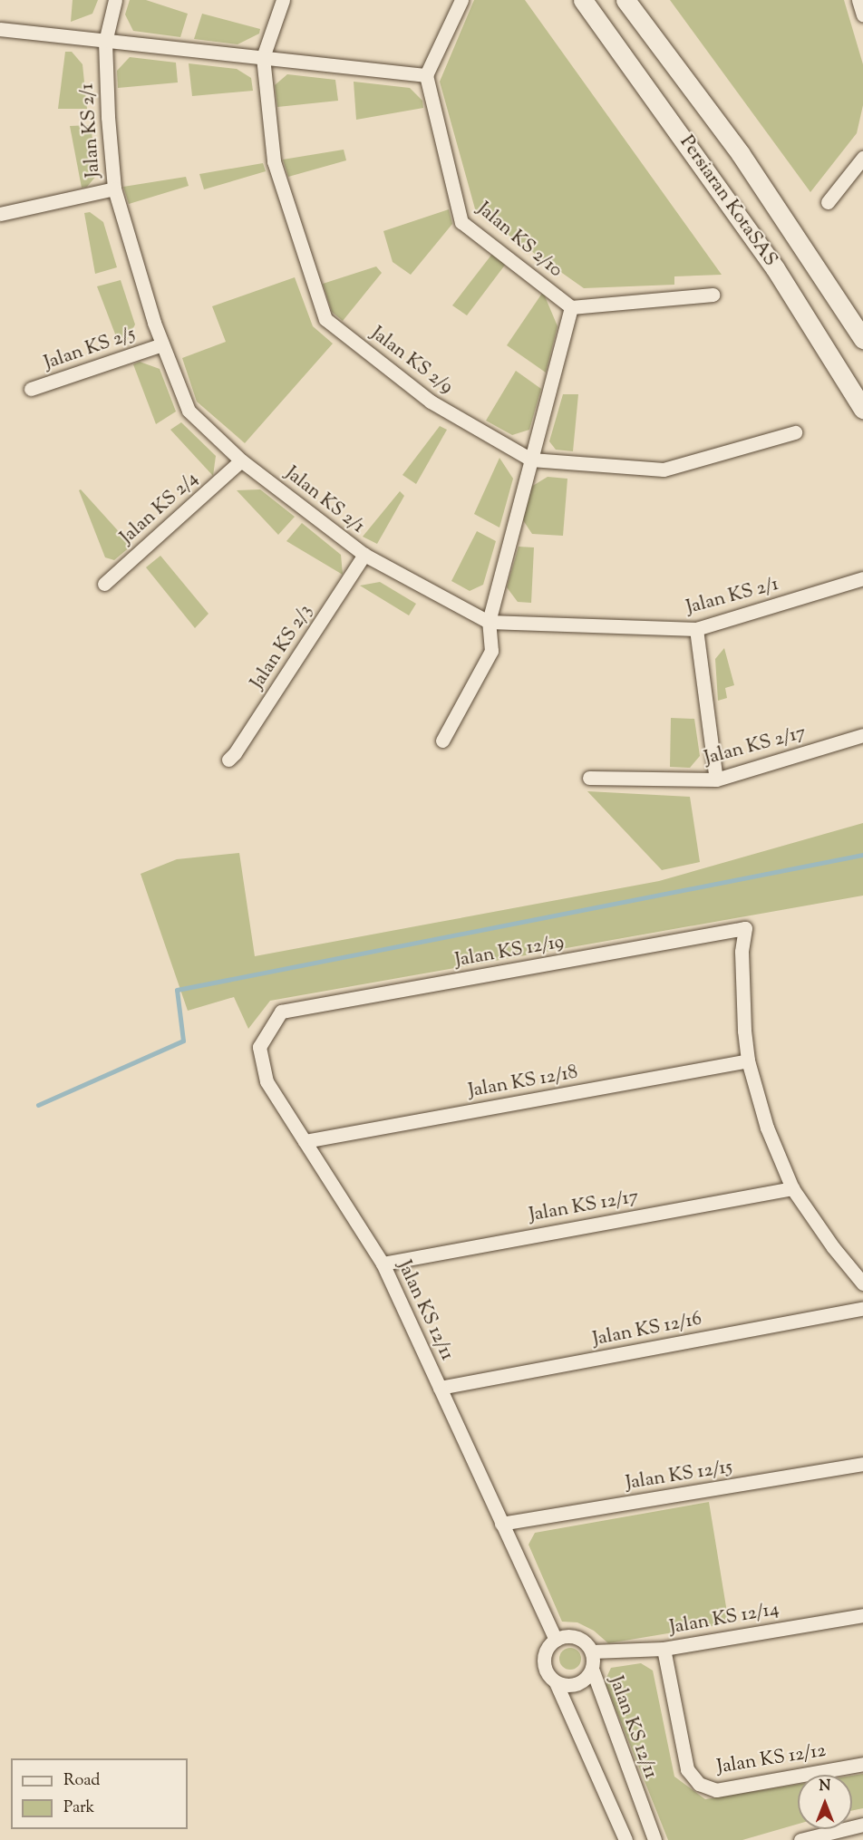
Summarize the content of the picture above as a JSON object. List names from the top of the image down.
{
  "streets": {
    "main road": ["Persiaran KotaSAS"],
    "street": [
      "Jalan KS 2/1",
      "Jalan KS 2/10",
      "Jalan KS 2/5",
      "Jalan KS 2/9",
      "Jalan KS 2/4",
      "Jalan KS 2/3",
      "Jalan KS 2/17",
      "Jalan KS 12/19",
      "Jalan KS 12/18",
      "Jalan KS 12/17",
      "Jalan KS 12/11",
      "Jalan KS 12/16",
      "Jalan KS 12/15",
      "Jalan KS 12/14",
      "Jalan KS 12/12"
    ]
  },
  "crossings": [
    ["Jalan KS 2/1", "Jalan KS 2/5"],
    ["Jalan KS 2/1", "Jalan KS 2/4"],
    ["Jalan KS 2/1", "Jalan KS 2/3"],
    ["Jalan KS 12/19", "Jalan KS 12/18"],
    ["Jalan KS 12/19", "Jalan KS 12/11"],
    ["Jalan KS 12/18", "Jalan KS 12/11"],
    ["Jalan KS 12/17", "Jalan KS 12/11"],
    ["Jalan KS 12/11", "Jalan KS 12/16"],
    ["Jalan KS 12/11", "Jalan KS 12/15"],
    ["Jalan KS 12/11", "Jalan KS 12/14"],
    ["Jalan KS 12/14", "Jalan KS 12/12"]
  ],
  "legend": ["Road", "Park"],
  "north": "top"
}
